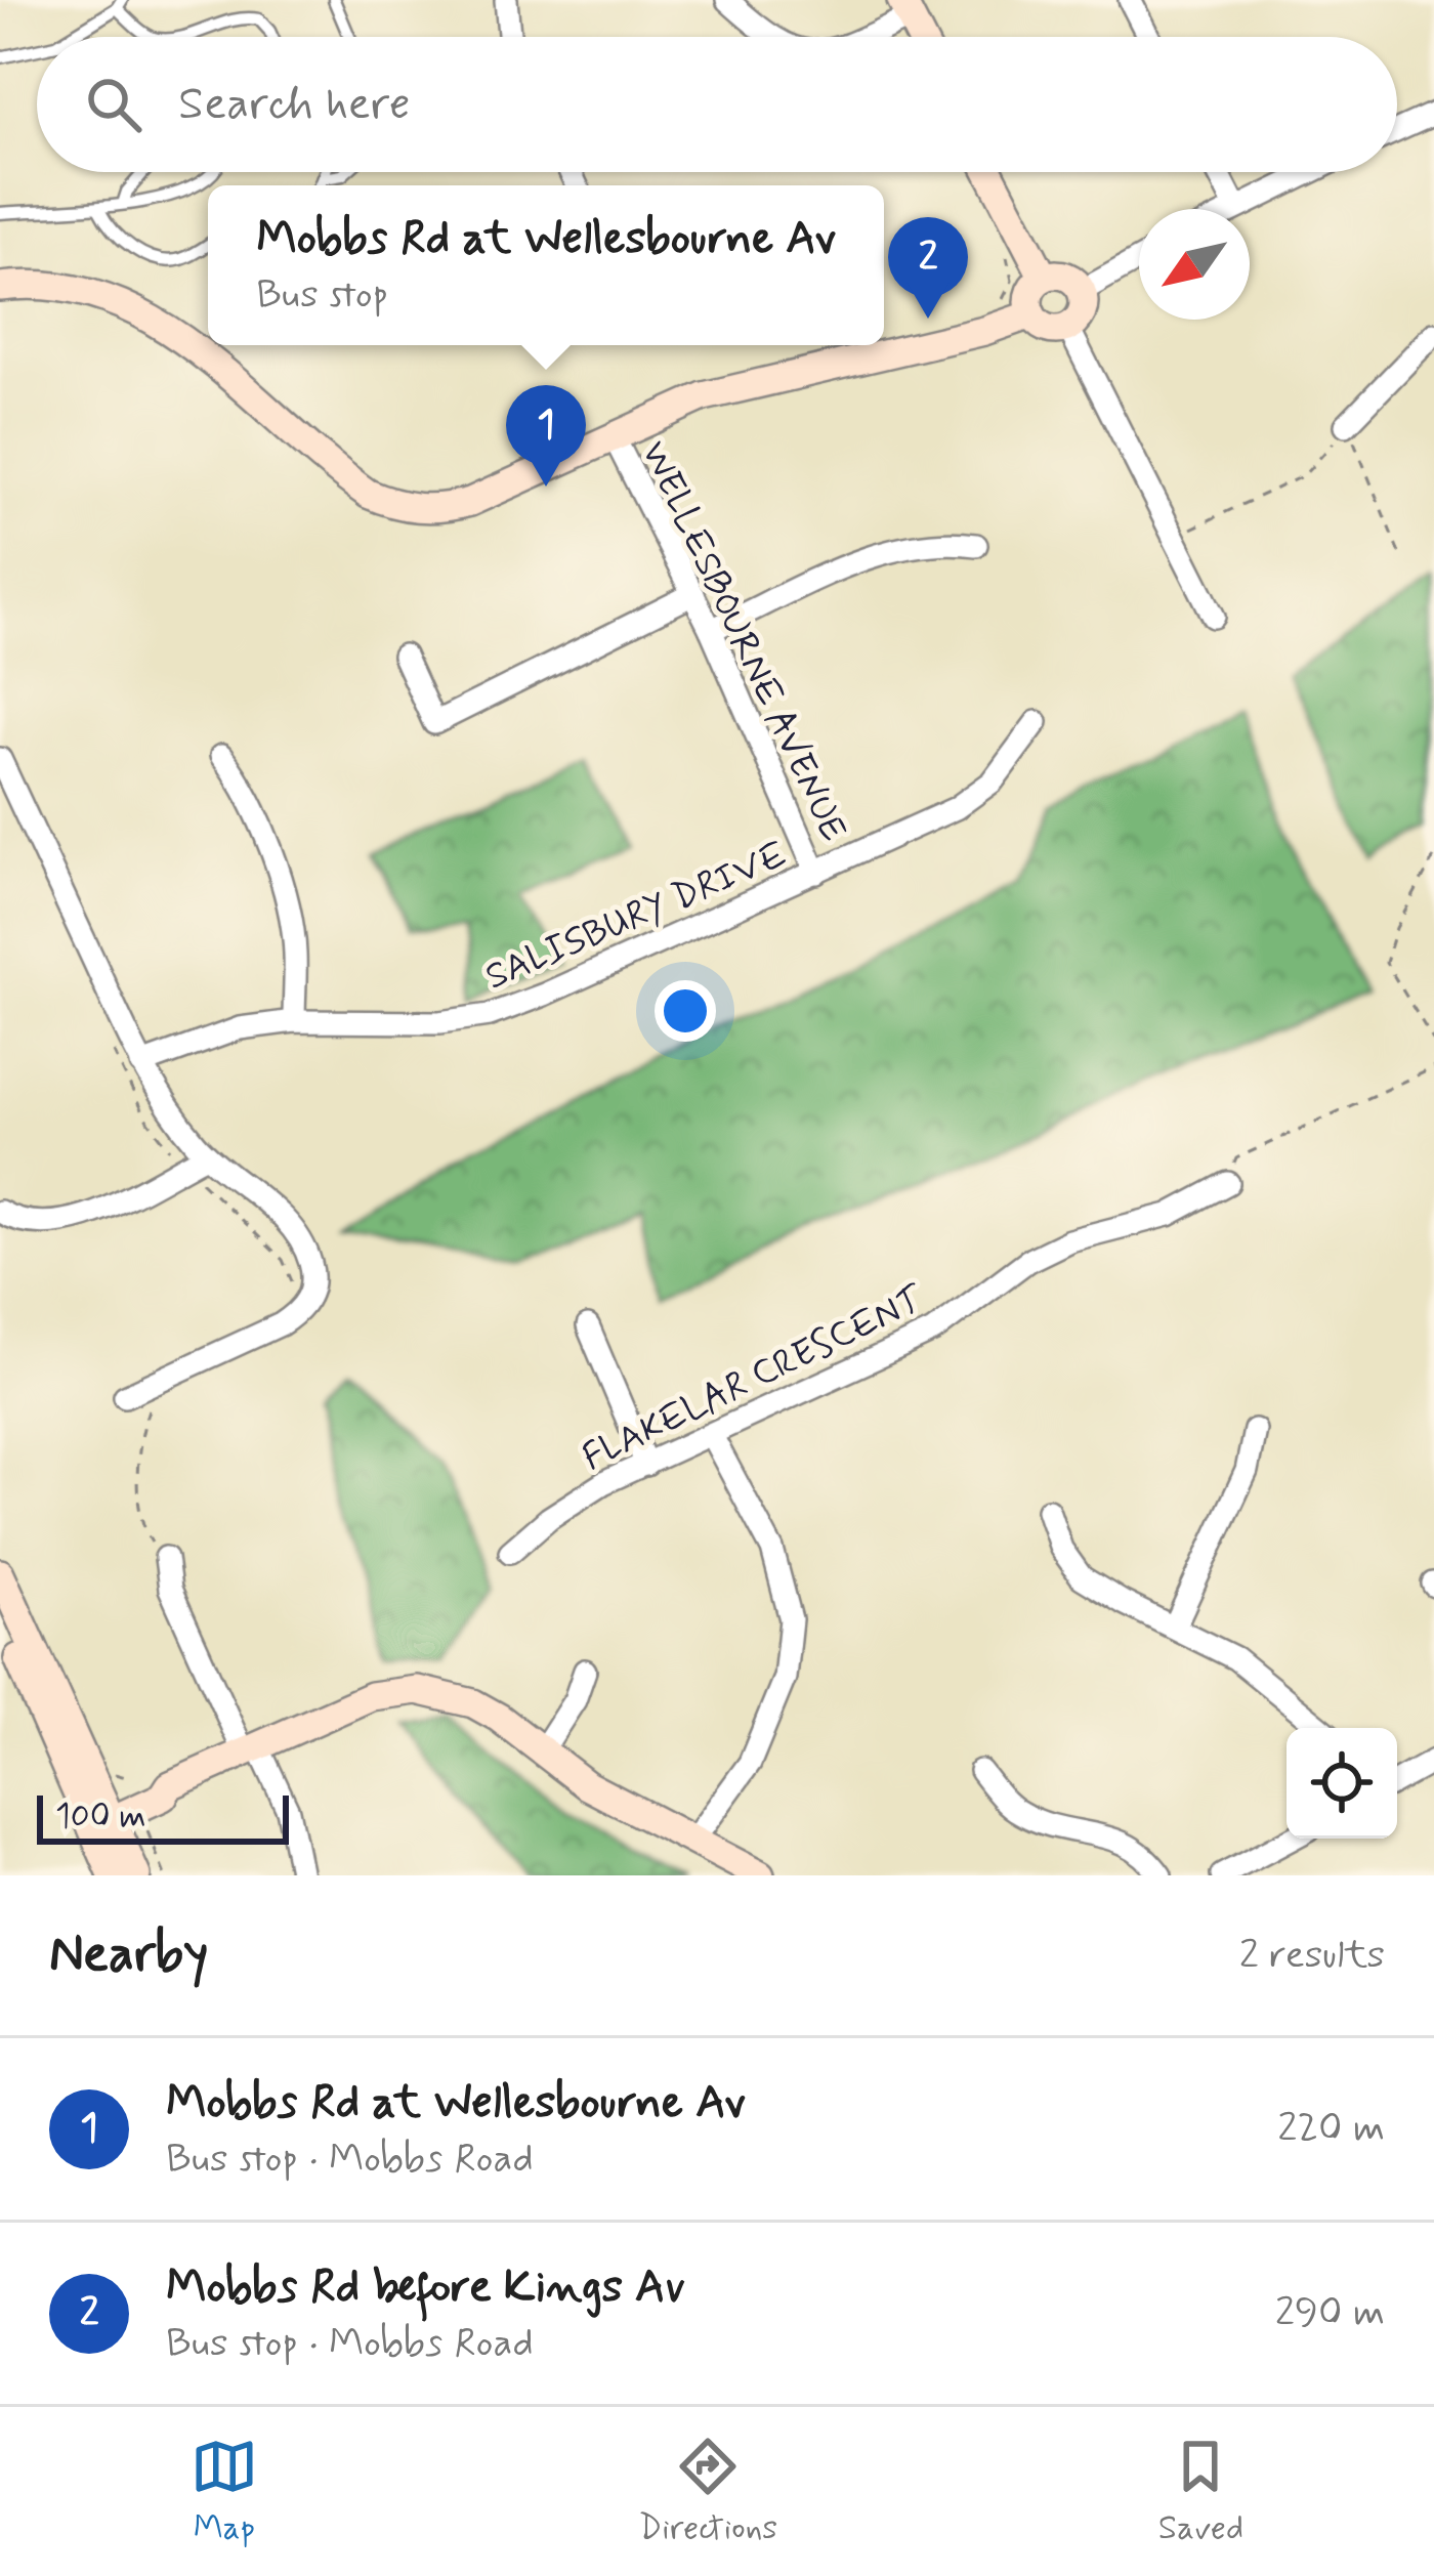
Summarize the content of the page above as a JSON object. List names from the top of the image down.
{
  "streets": {
    "street": ["WELLESBOURNE AVENUE", "SALISBURY DRIVE", "FLAKELAR CRESCENT"]
  },
  "crossings": [
    ["WELLESBOURNE AVENUE", "SALISBURY DRIVE"]
  ],
  "scale_bar": "100 m",
  "north": "bottom left",
  "page": {
    "search": "Search here",
    "popup": ["Mobbs Rd at Wellesbourne Av", "Bus stop"],
    "pins": ["2", "1"],
    "scale": "100 m",
    "heading": ["Nearby", "2 results"],
    "list": [
      {
        "mark": "1",
        "name": "Mobbs Rd at Wellesbourne Av",
        "note": "Bus stop · Mobbs Road",
        "value": "220 m"
      },
      {
        "mark": "2",
        "name": "Mobbs Rd before Kings Av",
        "note": "Bus stop · Mobbs Road",
        "value": "290 m"
      }
    ],
    "nav": ["Map", "Directions", "Saved"]
  }
}
